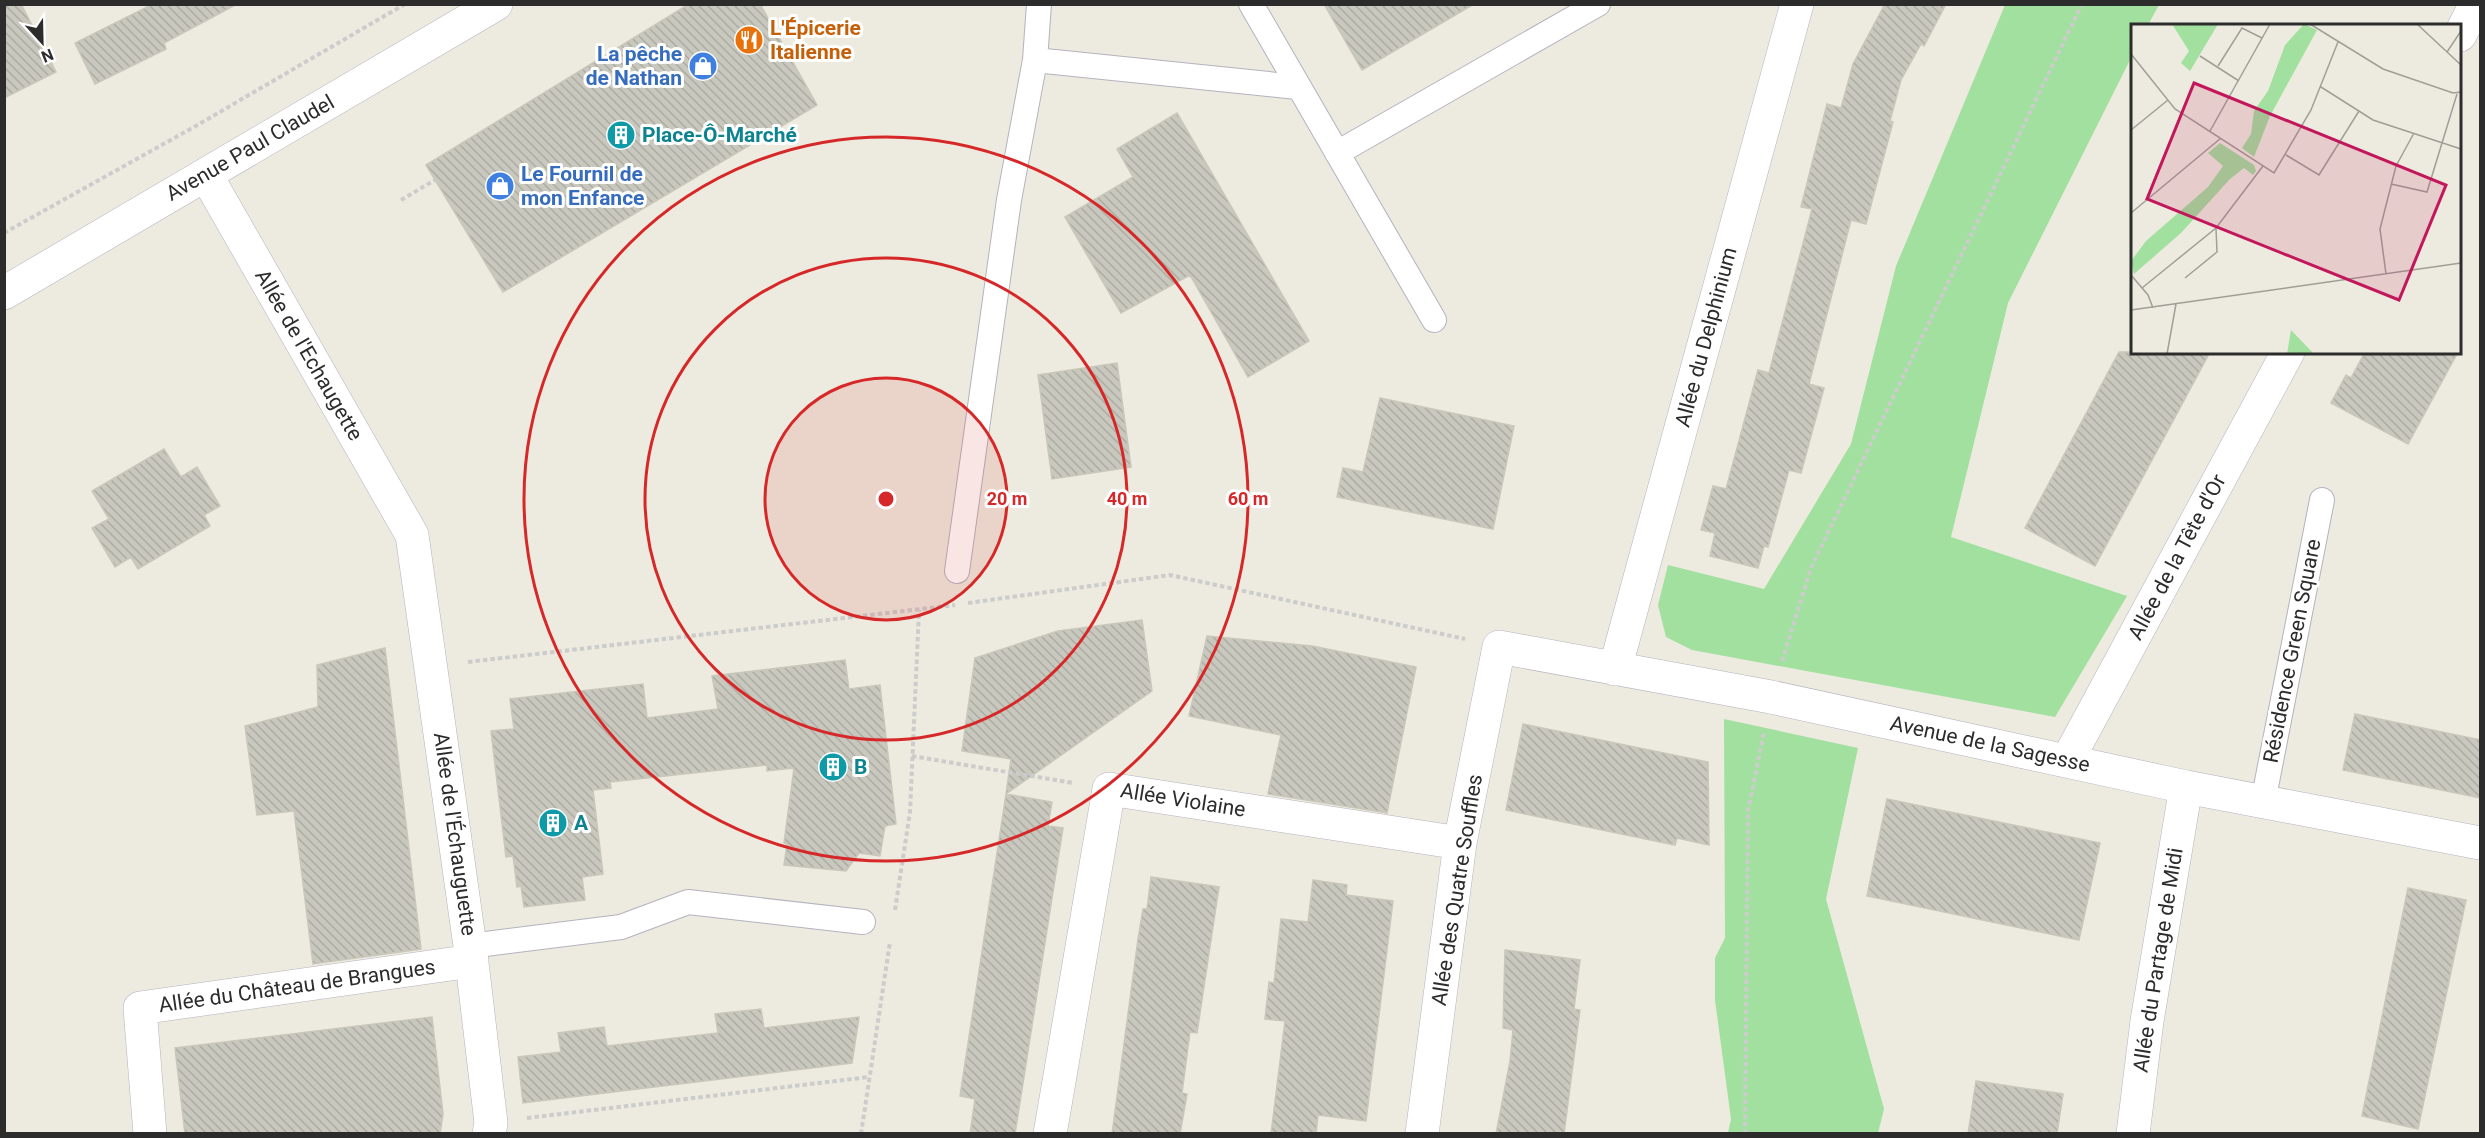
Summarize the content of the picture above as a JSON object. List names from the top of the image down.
{
  "streets": {
    "street": [
      "Avenue Paul Claudel",
      "Allée du Delphinium",
      "Allée de l'Echaugette",
      "Allée de la Tête d'Or",
      "Avenue de la Sagesse",
      "Allée Violaine",
      "Allée de l'Échauguette",
      "Allée des Quatre Souffles",
      "Allée du Partage de Midi",
      "Allée du Château de Brangues"
    ],
    "lane": ["Résidence Green Square"]
  },
  "crossings": [
    ["Avenue Paul Claudel", "Allée de l'Echaugette"],
    ["Allée du Delphinium", "Avenue de la Sagesse"],
    ["Allée de l'Echaugette", "Allée de l'Échauguette"],
    ["Allée de la Tête d'Or", "Avenue de la Sagesse"],
    ["Résidence Green Square", "Avenue de la Sagesse"],
    ["Avenue de la Sagesse", "Allée des Quatre Souffles"],
    ["Avenue de la Sagesse", "Allée du Partage de Midi"],
    ["Allée Violaine", "Allée des Quatre Souffles"],
    ["Allée de l'Échauguette", "Allée du Château de Brangues"]
  ],
  "places": {
    "restaurant": ["L'Épicerie Italienne"],
    "shop": ["La pêche de Nathan", "Le Fournil de mon Enfance"],
    "building": ["Place-Ô-Marché", "B", "A"]
  },
  "north": "bottom",
  "rings": ["20 m", "40 m", "60 m"]
}
